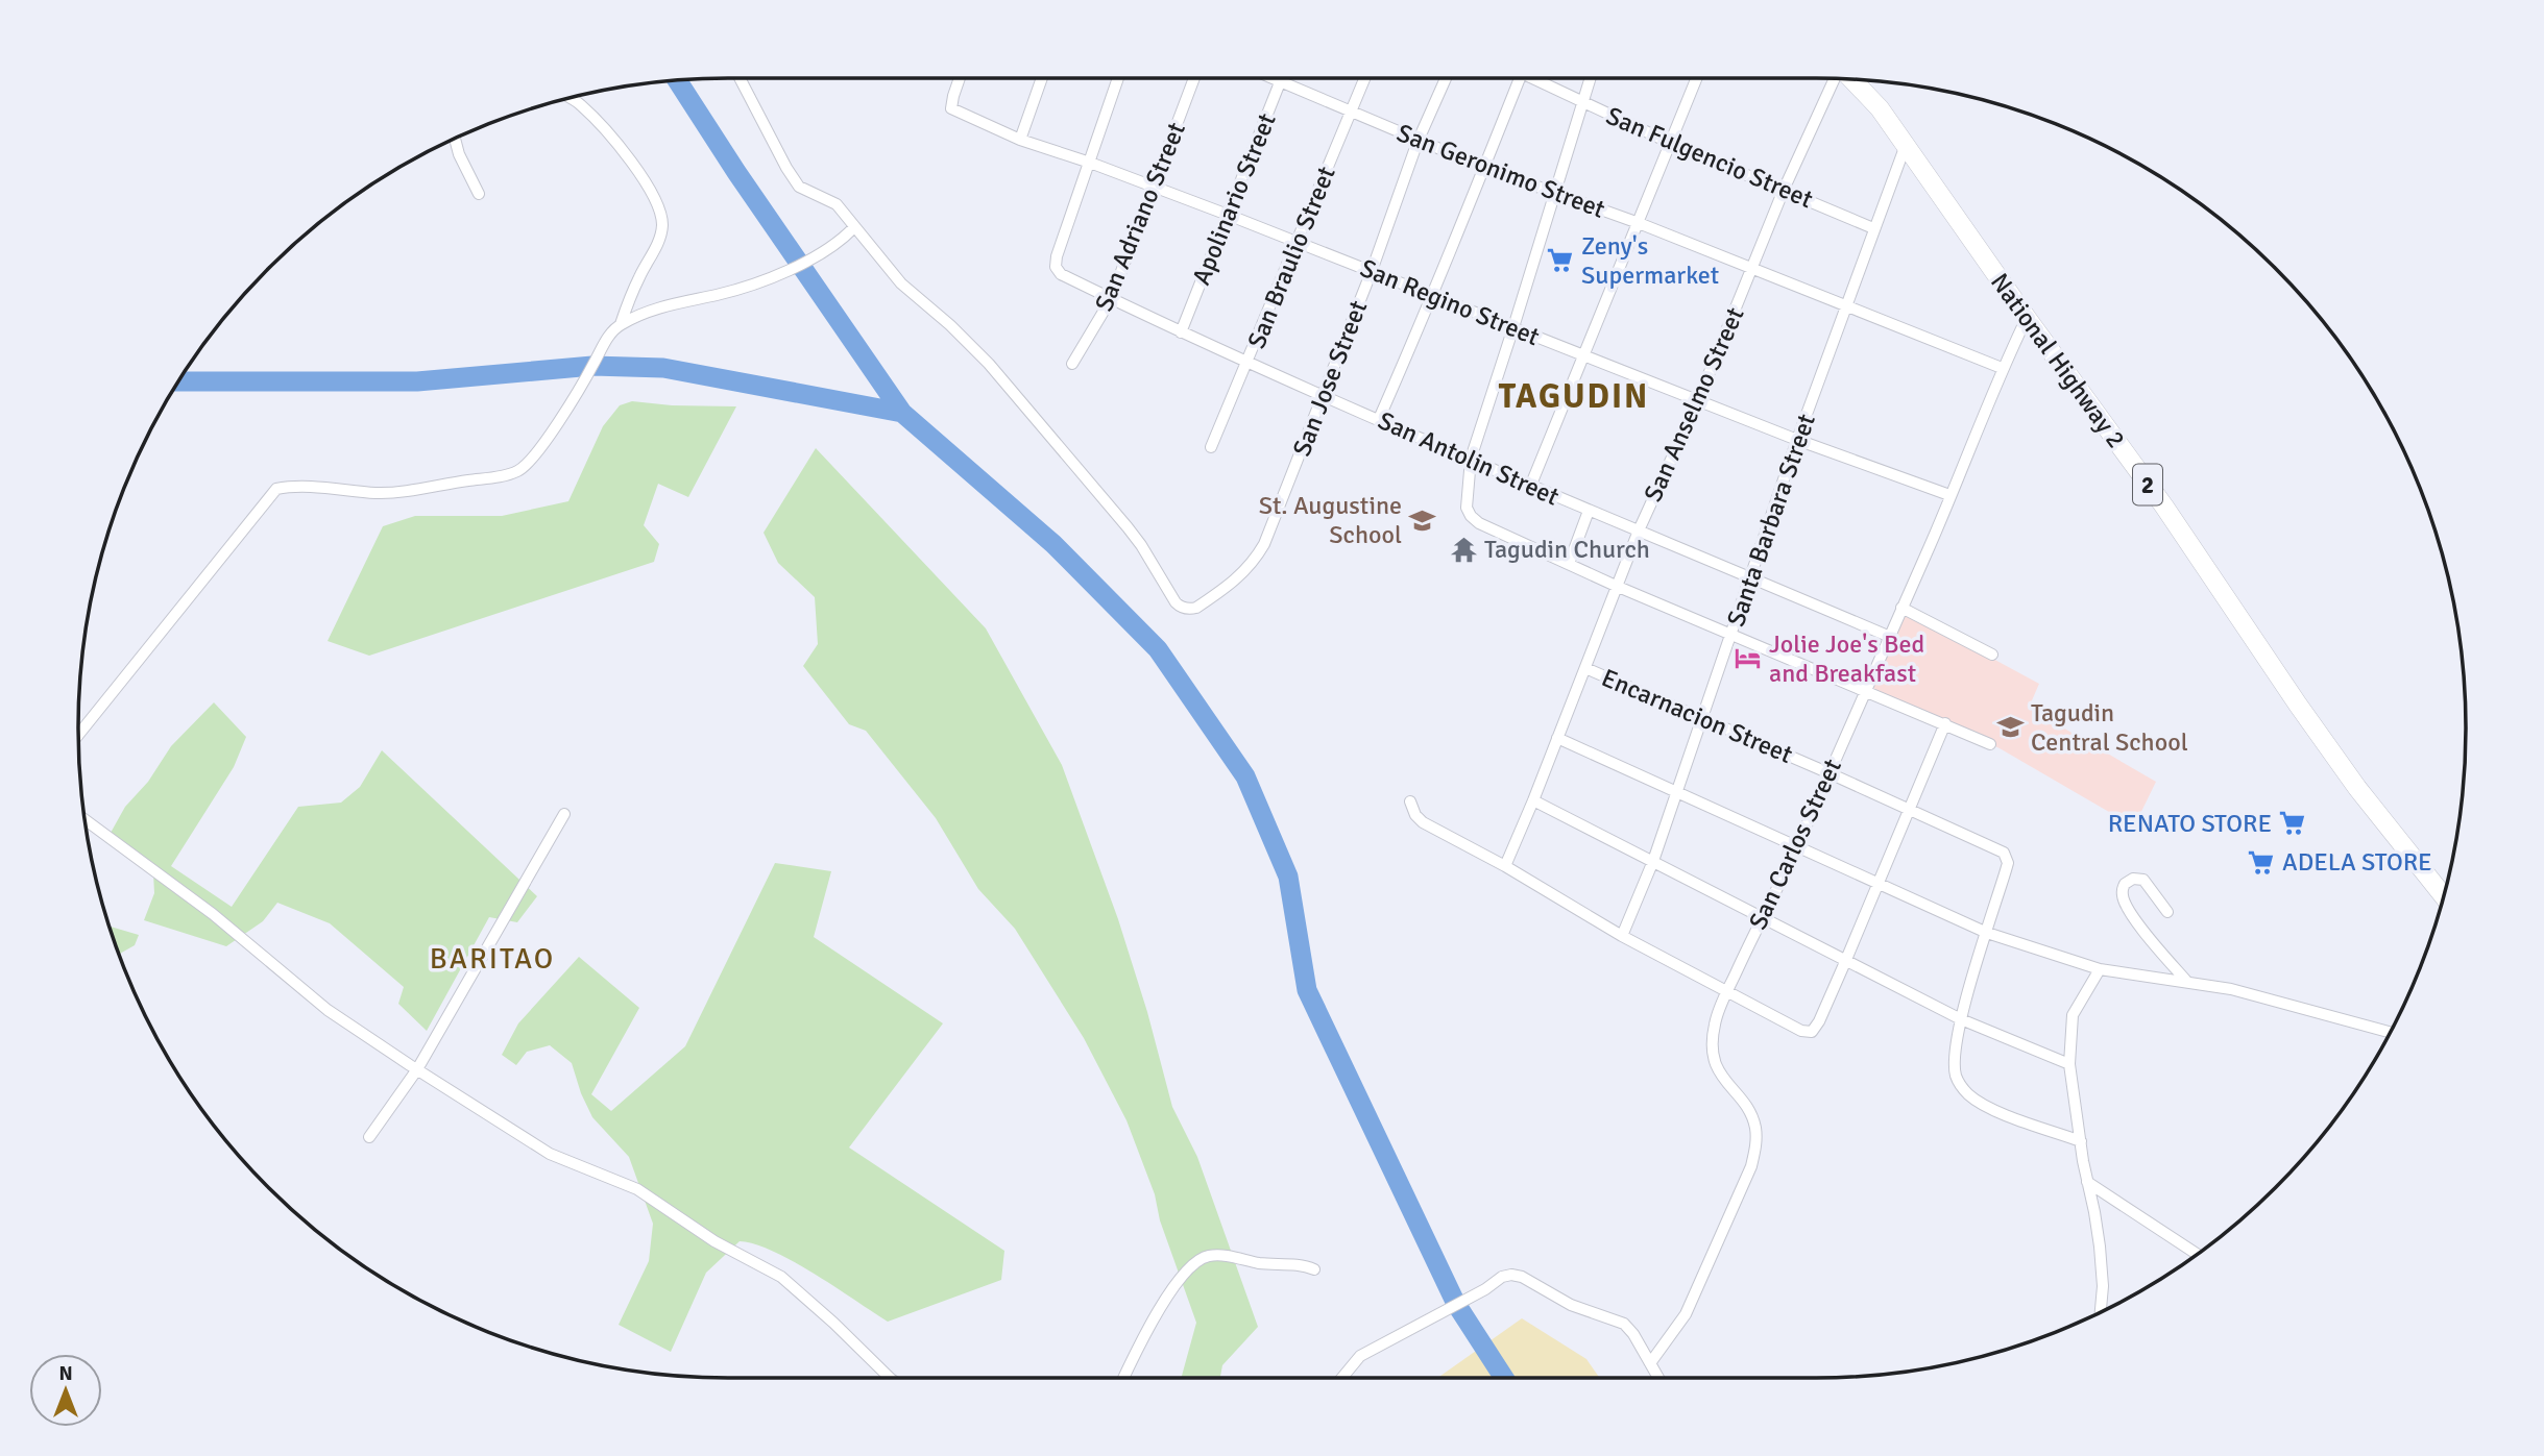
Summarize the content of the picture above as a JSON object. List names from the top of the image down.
{
  "streets": {
    "highway": ["National Highway 2", "2"],
    "street": [
      "San Fulgencio Street",
      "San Geronimo Street",
      "Apolinario Street",
      "San Adriano Street",
      "San Braulio Street",
      "San Regino Street",
      "San Jose Street",
      "San Anselmo Street",
      "San Antolin Street",
      "Santa Barbara Street",
      "Encarnacion Street",
      "San Carlos Street"
    ]
  },
  "crossings": [
    ["San Fulgencio Street", "San Anselmo Street"],
    ["San Fulgencio Street", "Santa Barbara Street"],
    ["San Geronimo Street", "Apolinario Street"],
    ["San Geronimo Street", "San Braulio Street"],
    ["San Geronimo Street", "San Jose Street"],
    ["San Geronimo Street", "San Anselmo Street"],
    ["San Geronimo Street", "Santa Barbara Street"],
    ["San Geronimo Street", "San Carlos Street"],
    ["Apolinario Street", "San Regino Street"],
    ["Apolinario Street", "San Antolin Street"],
    ["San Adriano Street", "San Regino Street"],
    ["San Adriano Street", "San Antolin Street"],
    ["San Braulio Street", "San Regino Street"],
    ["San Braulio Street", "San Antolin Street"],
    ["San Regino Street", "San Jose Street"],
    ["San Regino Street", "San Anselmo Street"],
    ["San Regino Street", "San Antolin Street"],
    ["San Regino Street", "Santa Barbara Street"],
    ["San Regino Street", "San Carlos Street"],
    ["National Highway 2", "Santa Barbara Street"],
    ["National Highway 2", "San Carlos Street"],
    ["San Jose Street", "San Antolin Street"],
    ["San Anselmo Street", "San Antolin Street"],
    ["San Anselmo Street", "Encarnacion Street"],
    ["San Antolin Street", "Santa Barbara Street"],
    ["San Antolin Street", "San Carlos Street"],
    ["Santa Barbara Street", "Encarnacion Street"],
    ["Encarnacion Street", "San Carlos Street"]
  ],
  "districts": ["TAGUDIN", "BARITAO"],
  "places": {
    "supermarket": ["Zeny's Supermarket", "RENATO STORE", "ADELA STORE"],
    "school or university": ["St. Augustine School", "Tagudin Central School"],
    "temple": ["Tagudin Church"],
    "hotel": ["Jolie Joe's Bed and Breakfast"]
  },
  "north": "top"
}
